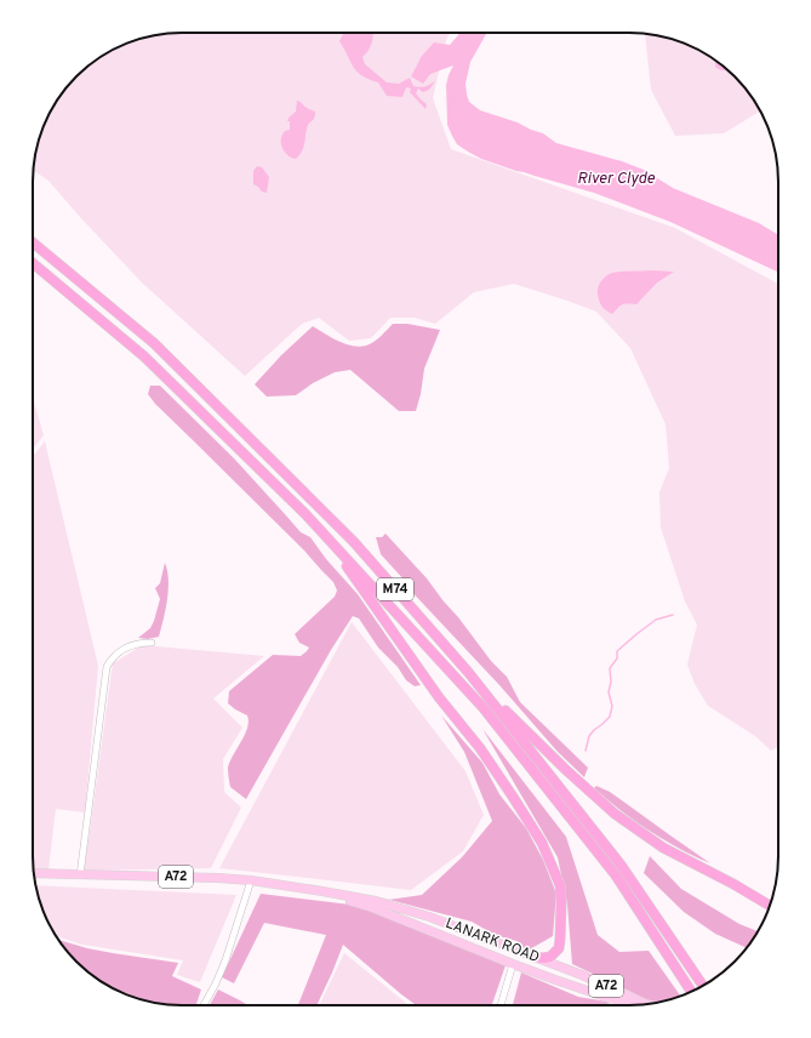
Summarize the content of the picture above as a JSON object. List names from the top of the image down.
{
  "streets": {
    "highway": ["M74"],
    "main road": ["A72", "LANARK ROAD"]
  },
  "crossings": [
    ["M74", "A72"],
    ["M74", "LANARK ROAD"],
    ["A72", "LANARK ROAD"]
  ],
  "water": ["River Clyde"]
}
